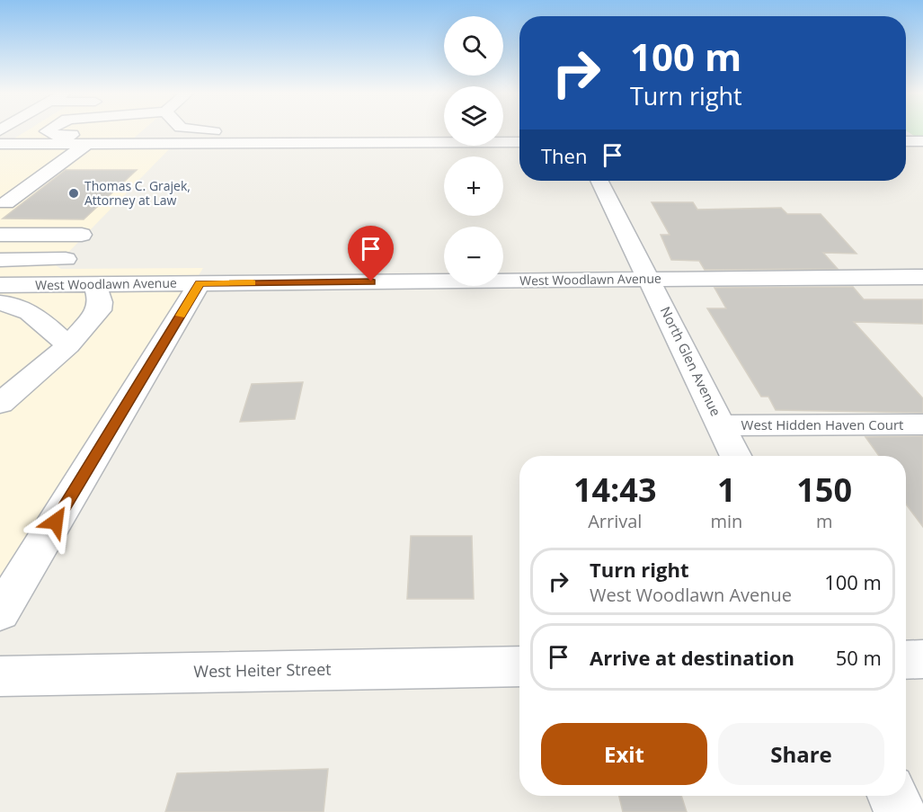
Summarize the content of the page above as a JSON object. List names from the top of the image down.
{
  "streets": {
    "street": [
      "West Woodlawn Avenue",
      "North Glen Avenue",
      "West Hidden Haven Court",
      "West Heiter Street"
    ]
  },
  "crossings": [
    ["West Woodlawn Avenue", "North Glen Avenue"],
    ["North Glen Avenue", "West Hidden Haven Court"]
  ],
  "places": ["Thomas C. Grajek, Attorney at Law"],
  "page": {
    "map_buttons": ["+", "−"],
    "turn": ["100 m", "Turn right"],
    "then": "Then",
    "eta": [
      "14:43",
      "Arrival",
      "1",
      "min",
      "150",
      "m"
    ],
    "list": [
      {
        "name": "Turn right",
        "note": "West Woodlawn Avenue",
        "value": "100 m"
      },
      {
        "name": "Arrive at destination",
        "value": "50 m"
      }
    ],
    "buttons": ["Exit", "Share"]
  }
}
